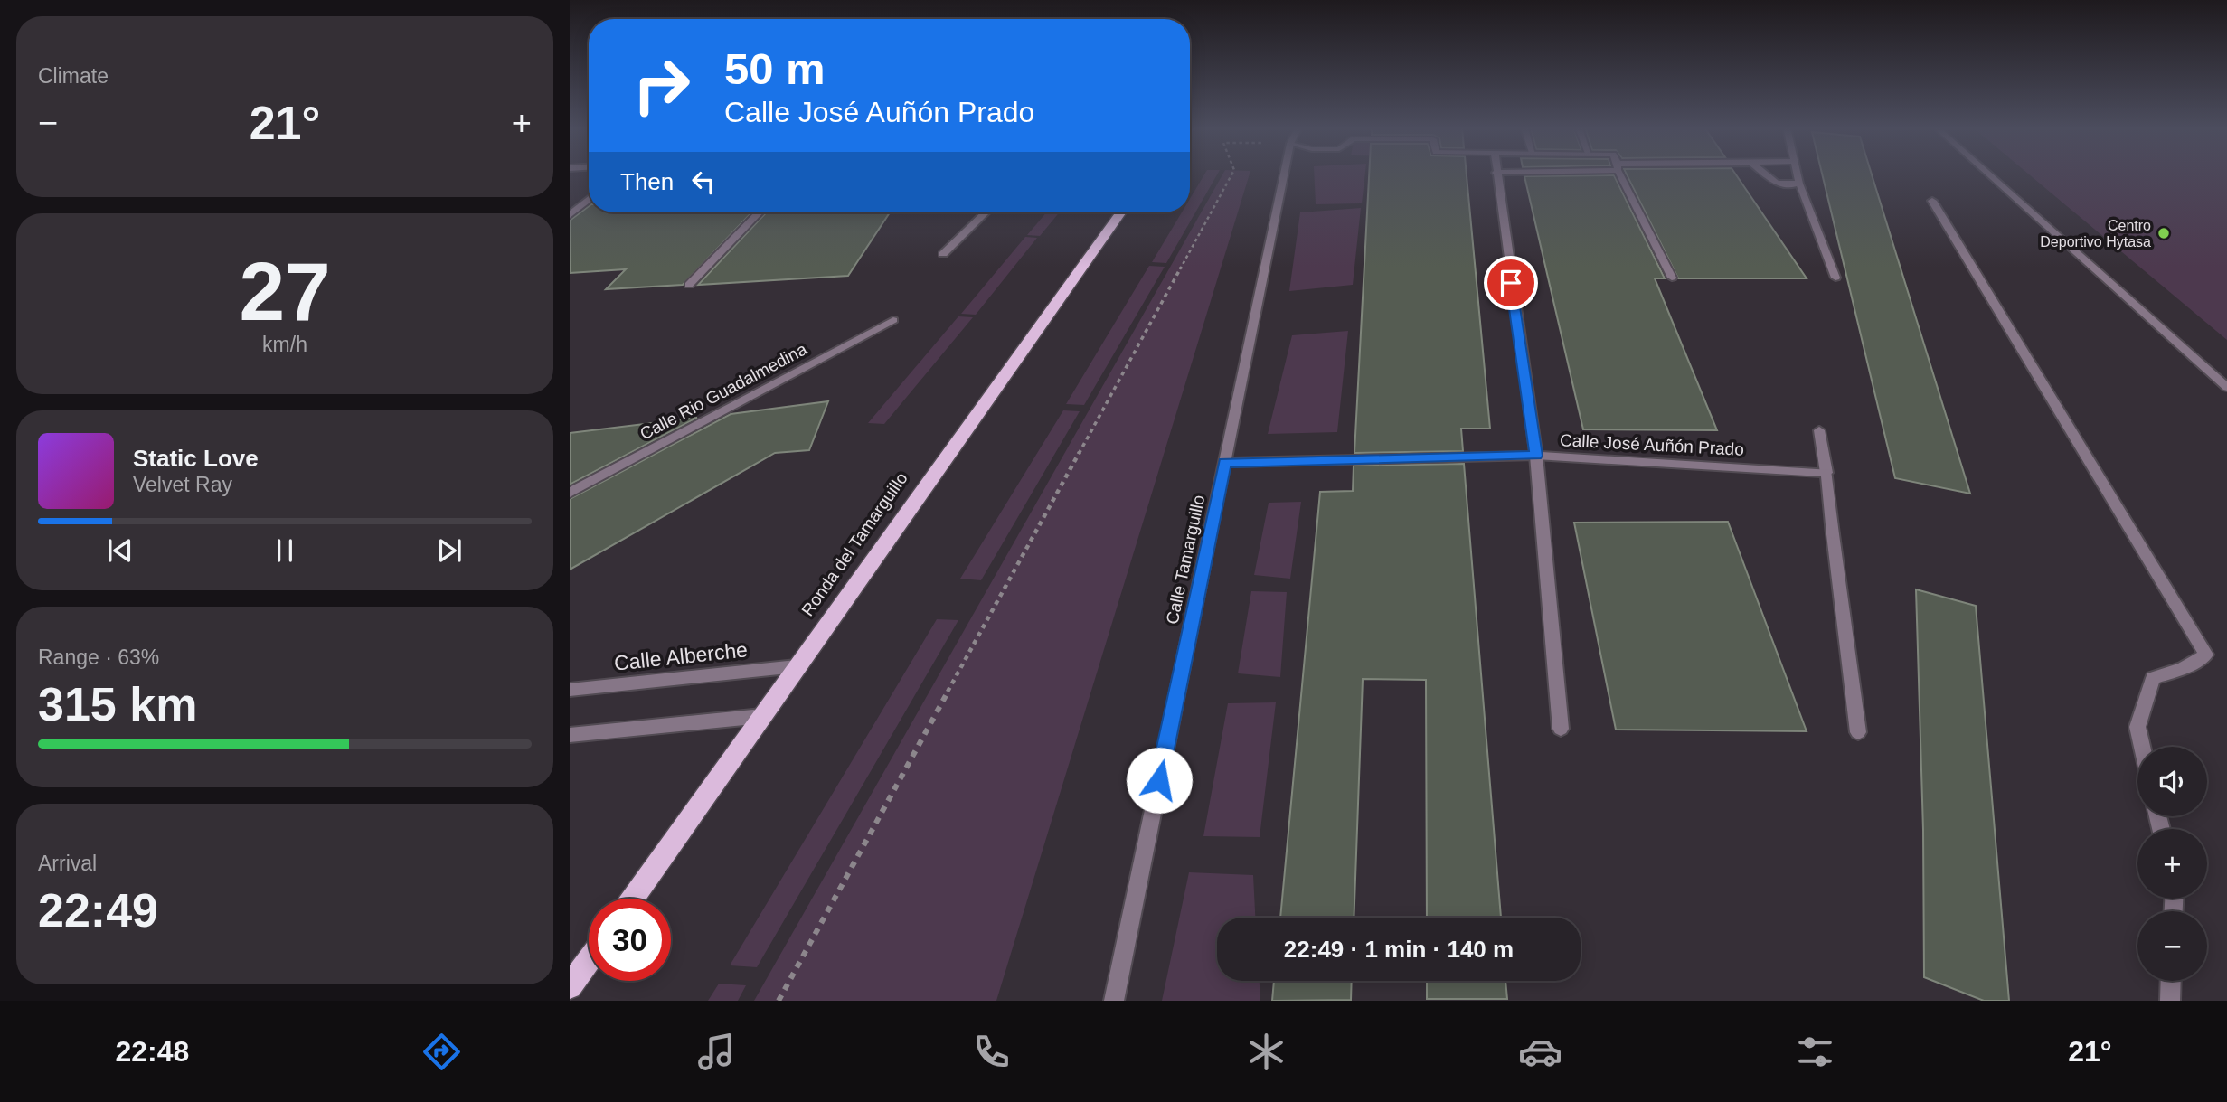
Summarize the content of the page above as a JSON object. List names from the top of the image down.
{
  "streets": {
    "main road": ["Ronda del Tamarguillo"],
    "street": [
      "Calle Rio Guadalmedina",
      "Calle José Auñón Prado",
      "Calle Tamarguillo",
      "Calle Alberche"
    ]
  },
  "crossings": [
    ["Calle José Auñón Prado", "Calle Tamarguillo"],
    ["Ronda del Tamarguillo", "Calle Alberche"]
  ],
  "places": ["Centro Deportivo Hytasa"],
  "page": {
    "tile": [
      "Climate",
      ["27", "km/h"],
      ["Range · 63%", "315 km"],
      ["Arrival", "22:49"]
    ],
    "turn": ["50 m", "Calle José Auñón Prado"],
    "heat": ["−", "21°", "+"],
    "then": "Then",
    "song": ["Static Love", "Velvet Ray"],
    "map_buttons": ["+", "−"],
    "limit": "30",
    "trip": "22:49 · 1 min · 140 m",
    "tabs": ["22:48", "21°"]
  }
}
